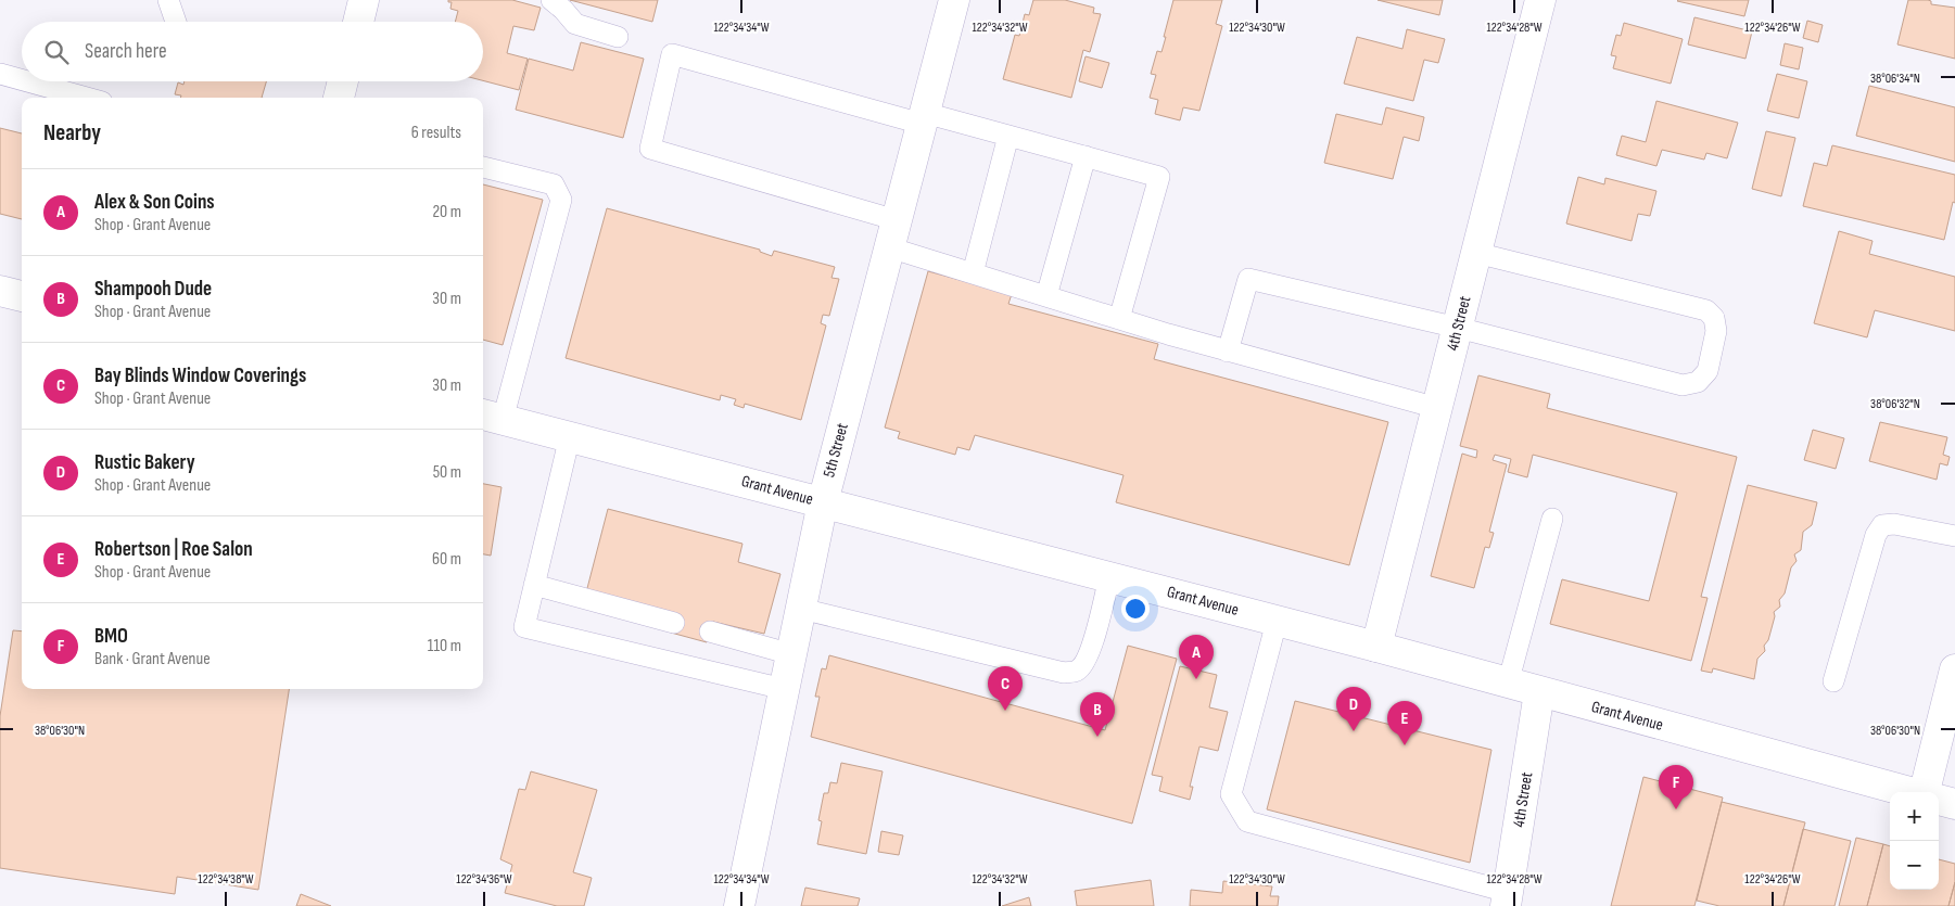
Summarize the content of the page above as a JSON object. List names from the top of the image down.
{
  "streets": {
    "street": ["4th Street", "5th Street", "Grant Avenue"]
  },
  "crossings": [
    ["4th Street", "Grant Avenue"],
    ["5th Street", "Grant Avenue"]
  ],
  "page": {
    "search": "Search here",
    "heading": ["Nearby", "6 results"],
    "list": [
      {
        "mark": "A",
        "name": "Alex & Son Coins",
        "note": "Shop · Grant Avenue",
        "value": "20 m"
      },
      {
        "mark": "B",
        "name": "Shampooh Dude",
        "note": "Shop · Grant Avenue",
        "value": "30 m"
      },
      {
        "mark": "C",
        "name": "Bay Blinds Window Coverings",
        "note": "Shop · Grant Avenue",
        "value": "30 m"
      },
      {
        "mark": "D",
        "name": "Rustic Bakery",
        "note": "Shop · Grant Avenue",
        "value": "50 m"
      },
      {
        "mark": "E",
        "name": "Robertson | Roe Salon",
        "note": "Shop · Grant Avenue",
        "value": "60 m"
      },
      {
        "mark": "F",
        "name": "BMO",
        "note": "Bank · Grant Avenue",
        "value": "110 m"
      }
    ],
    "pins": [
      "A",
      "C",
      "D",
      "B",
      "E",
      "F"
    ],
    "map_buttons": ["+", "−"]
  },
  "coordinates": [
    "122°34'34\"W",
    "122°34'32\"W",
    "122°34'30\"W",
    "122°34'28\"W",
    "122°34'26\"W",
    "38°06'34\"N",
    "38°06'32\"N",
    "38°06'30\"N",
    "122°34'38\"W",
    "122°34'36\"W"
  ]
}
